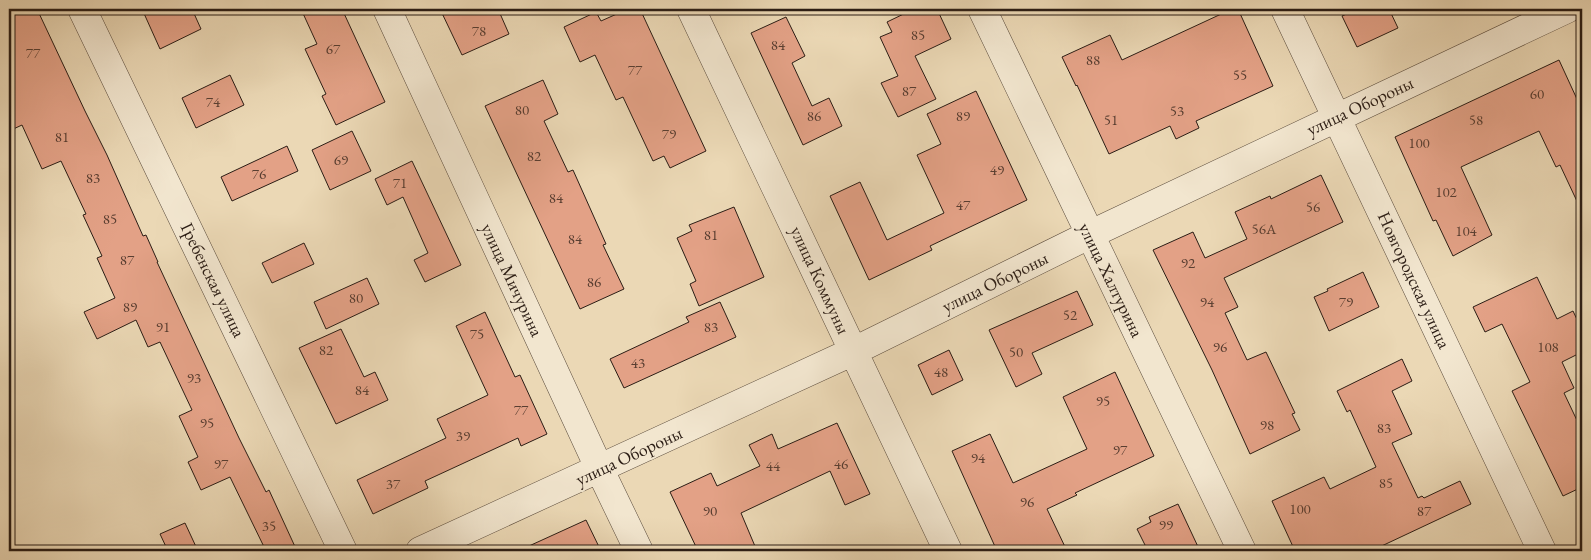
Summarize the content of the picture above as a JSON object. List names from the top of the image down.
{
  "streets": {
    "street": [
      "улица Обороны",
      "Гребенская улица",
      "улица Мичурина",
      "улица Коммуны",
      "улица Халтурина",
      "Новгородская улица"
    ]
  },
  "crossings": [
    ["улица Обороны", "улица Мичурина"],
    ["улица Обороны", "улица Коммуны"],
    ["улица Обороны", "улица Халтурина"],
    ["улица Обороны", "Новгородская улица"]
  ],
  "house_numbers": [
    "78",
    "85",
    "84",
    "67",
    "77",
    "88",
    "77",
    "55",
    "87",
    "60",
    "74",
    "80",
    "53",
    "86",
    "89",
    "51",
    "58",
    "79",
    "81",
    "100",
    "82",
    "69",
    "49",
    "76",
    "83",
    "71",
    "102",
    "84",
    "47",
    "56",
    "85",
    "56А",
    "104",
    "81",
    "84",
    "87",
    "92",
    "86",
    "80",
    "94",
    "79",
    "89",
    "52",
    "91",
    "83",
    "75",
    "96",
    "108",
    "82",
    "50",
    "43",
    "48",
    "93",
    "84",
    "95",
    "77",
    "95",
    "98",
    "83",
    "39",
    "97",
    "94",
    "97",
    "46",
    "44",
    "85",
    "37",
    "96",
    "100",
    "90",
    "87",
    "99",
    "35"
  ]
}
